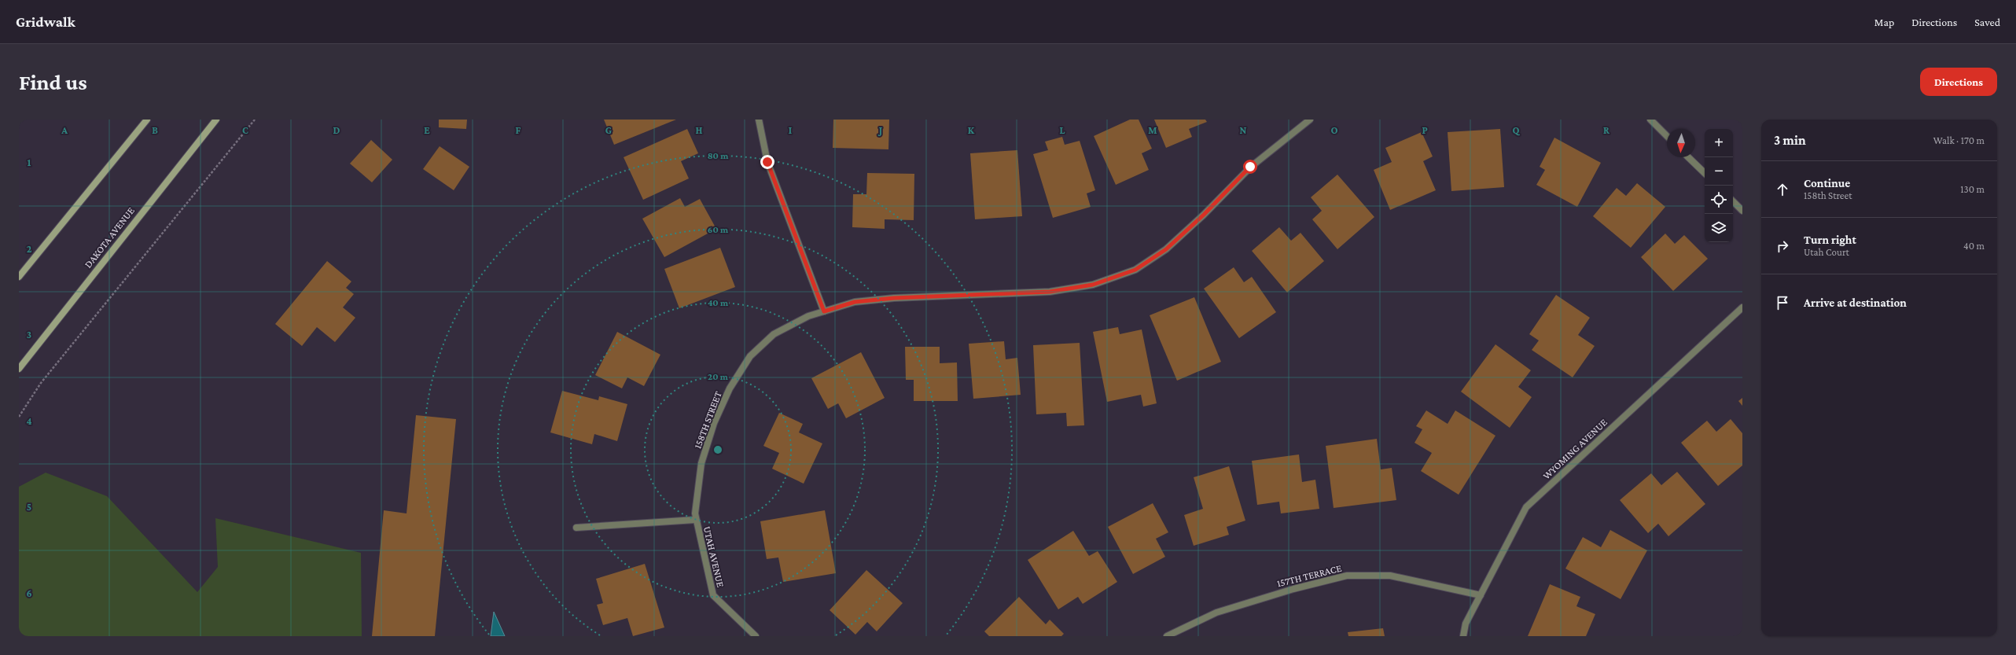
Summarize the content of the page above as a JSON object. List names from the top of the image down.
{
  "streets": {
    "main road": ["DAKOTA AVENUE"],
    "street": [
      "158TH STREET",
      "WYOMING AVENUE",
      "UTAH AVENUE",
      "157TH TERRACE"
    ]
  },
  "crossings": [
    ["158TH STREET", "UTAH AVENUE"],
    ["WYOMING AVENUE", "157TH TERRACE"]
  ],
  "north": "bottom",
  "page": {
    "header": "Gridwalk",
    "nav": ["Map", "Directions", "Saved"],
    "buttons": "Directions",
    "title": "Find us",
    "heading": ["3 min", "Walk · 170 m"],
    "map_buttons": ["+", "−"],
    "list": [
      ["Continue", "158th Street", "130 m"],
      ["Turn right", "Utah Court", "40 m"],
      "Arrive at destination"
    ]
  },
  "grid": {
    "columns": [
      "A",
      "B",
      "C",
      "D",
      "E",
      "F",
      "G",
      "H",
      "I",
      "J",
      "K",
      "L",
      "M",
      "N",
      "O",
      "P",
      "Q",
      "R"
    ],
    "rows": [
      "1",
      "2",
      "3",
      "4",
      "5",
      "6"
    ]
  },
  "rings": [
    "80 m",
    "60 m",
    "40 m",
    "20 m"
  ]
}
